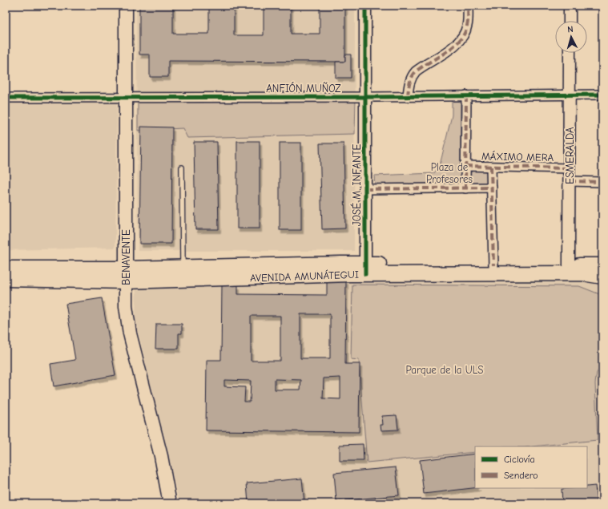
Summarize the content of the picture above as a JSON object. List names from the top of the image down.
{
  "streets": {
    "main road": ["BENAVENTE", "AVENIDA AMUNÁTEGUI"],
    "street": [
      "ANFIÓN MUÑOZ",
      "ESMERALDA",
      "MÁXIMO MERA",
      "JOSÉ M. INFANTE"
    ]
  },
  "crossings": [
    ["ANFIÓN MUÑOZ", "ESMERALDA"],
    ["ANFIÓN MUÑOZ", "JOSÉ M. INFANTE"],
    ["ANFIÓN MUÑOZ", "BENAVENTE"],
    ["ESMERALDA", "MÁXIMO MERA"],
    ["ESMERALDA", "AVENIDA AMUNÁTEGUI"],
    ["JOSÉ M. INFANTE", "AVENIDA AMUNÁTEGUI"],
    ["BENAVENTE", "AVENIDA AMUNÁTEGUI"]
  ],
  "parks": ["Plaza de Profesores", "Parque de la ULS"],
  "legend": ["Ciclovía", "Sendero"],
  "north": "top"
}
